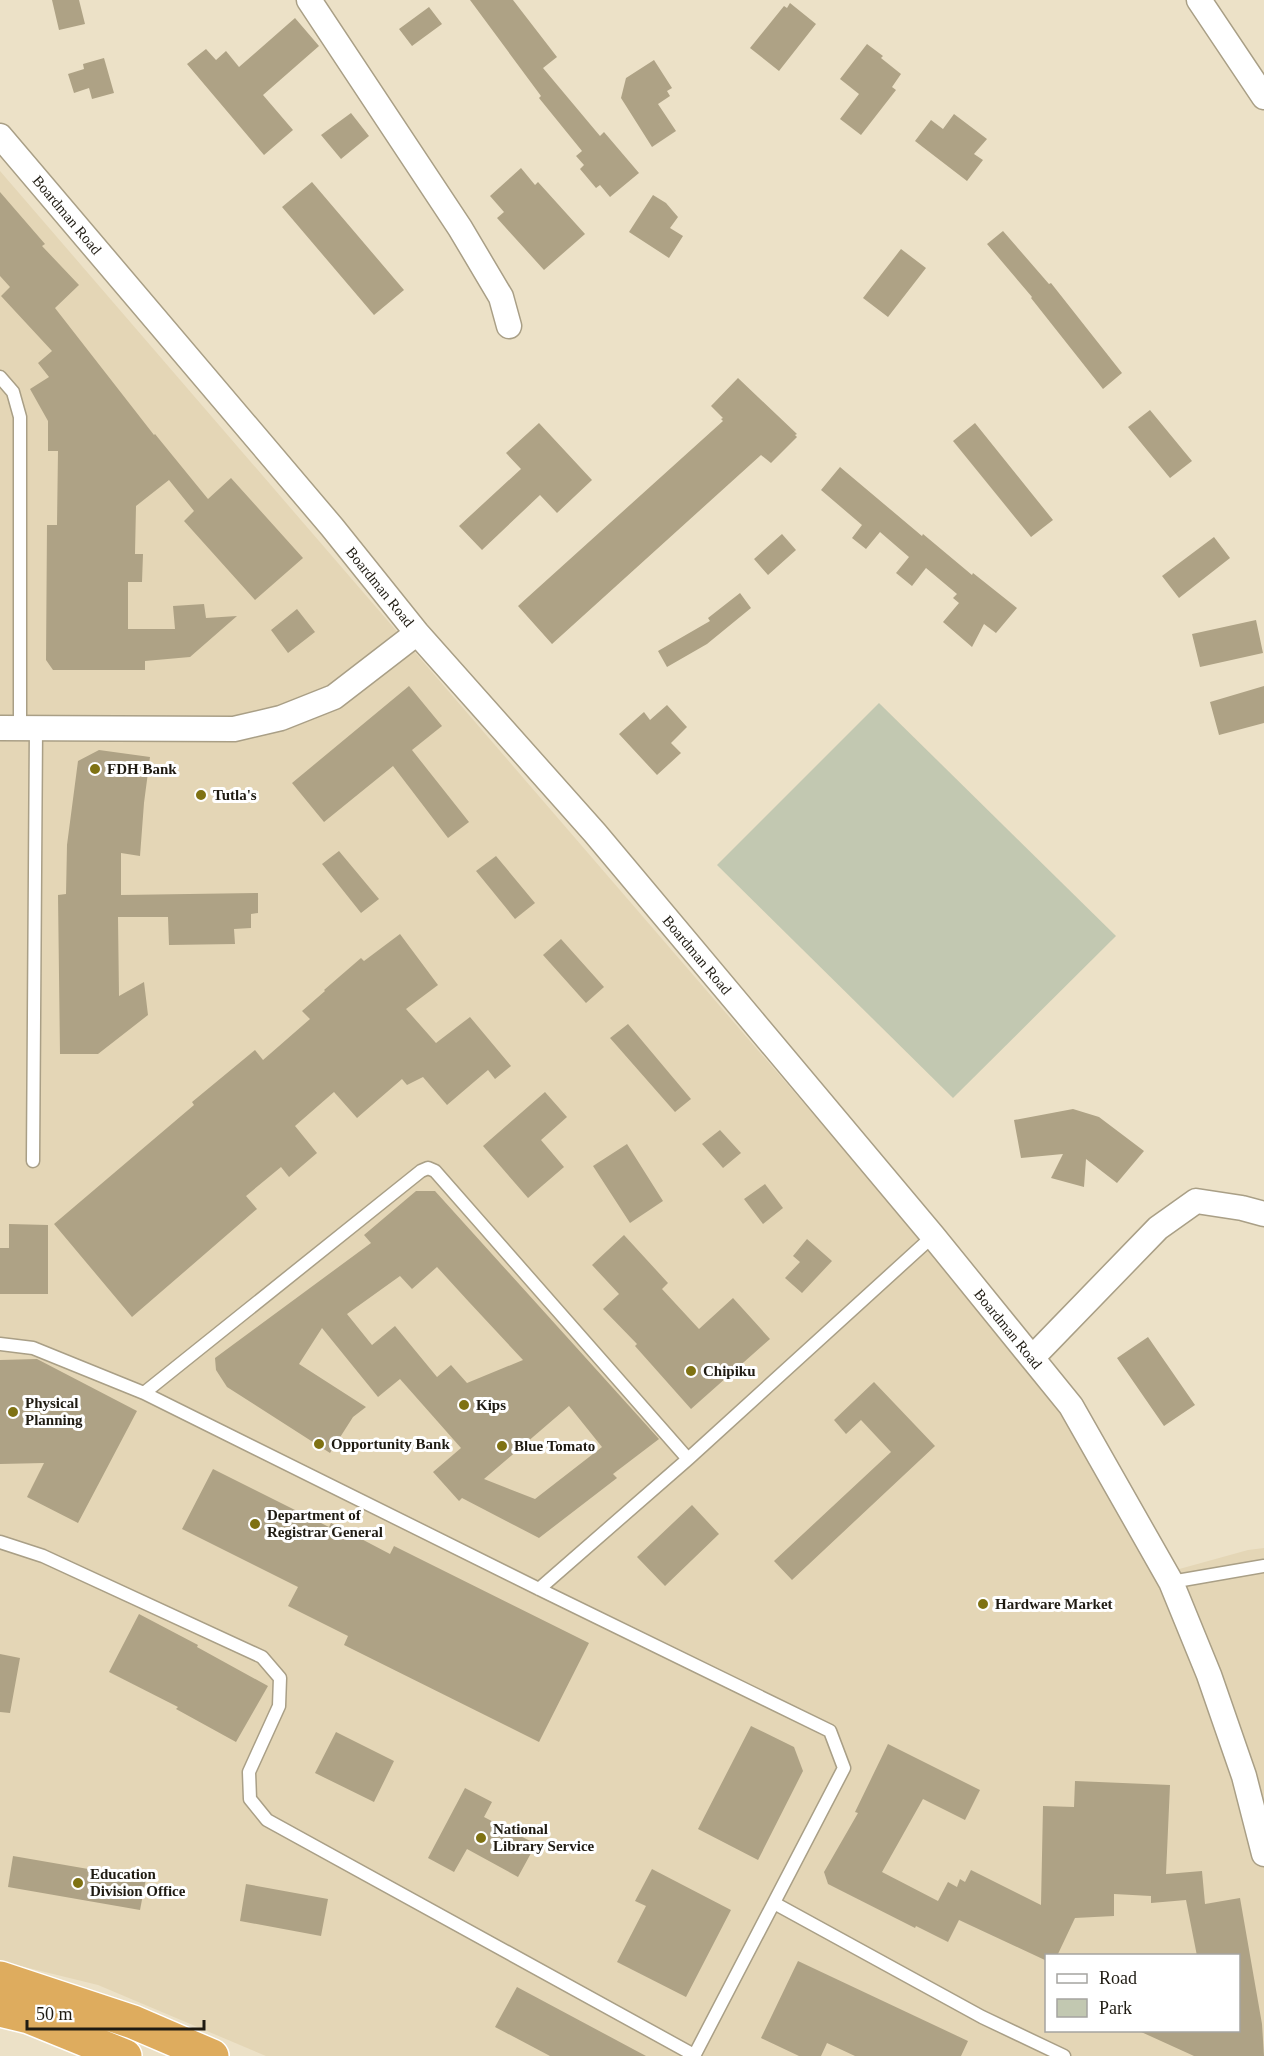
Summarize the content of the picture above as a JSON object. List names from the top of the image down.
{
  "streets": {
    "street": ["Boardman Road"]
  },
  "places": [
    "FDH Bank",
    "Tutla's",
    "Chipiku",
    "Kips",
    "Physical Planning",
    "Opportunity Bank",
    "Blue Tomato",
    "Department of Registrar General",
    "Hardware Market",
    "National Library Service",
    "Education Division Office"
  ],
  "legend": ["Road", "Park"],
  "scale_bar": "50 m"
}
